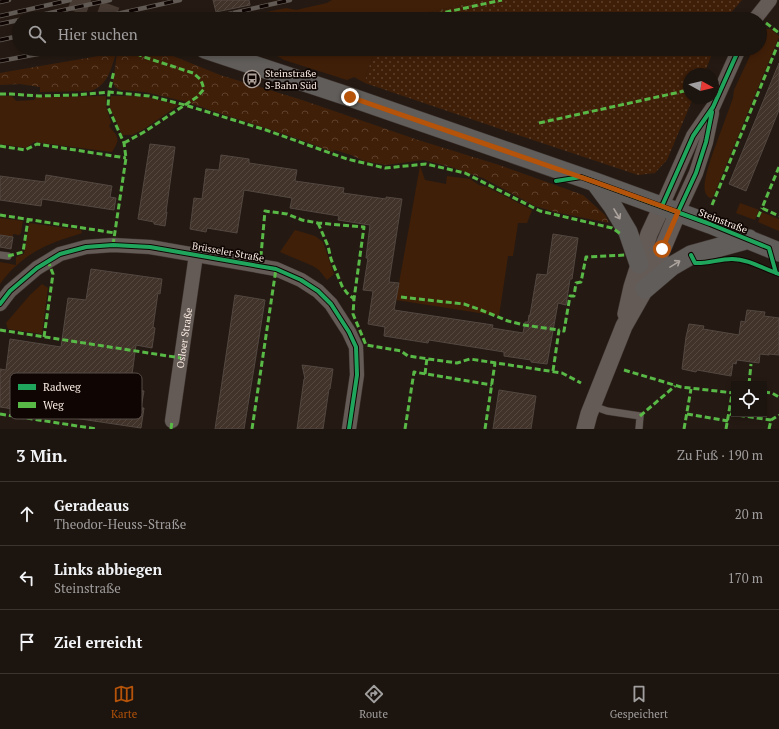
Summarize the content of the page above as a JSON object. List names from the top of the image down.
{
  "streets": {
    "main road": ["Steinstraße"],
    "street": ["Brüsseler Straße", "Osloer Straße"]
  },
  "crossings": [
    ["Brüsseler Straße", "Osloer Straße"]
  ],
  "places": {
    "bus stop": ["Steinstraße S-Bahn Süd"]
  },
  "legend": ["Radweg", "Weg"],
  "north": "right",
  "page": {
    "search": "Hier suchen",
    "heading": ["3 Min.", "Zu Fuß · 190 m"],
    "list": [
      ["Geradeaus", "Theodor-Heuss-Straße", "20 m"],
      ["Links abbiegen", "Steinstraße", "170 m"],
      "Ziel erreicht"
    ],
    "nav": ["Karte", "Route", "Gespeichert"]
  }
}
